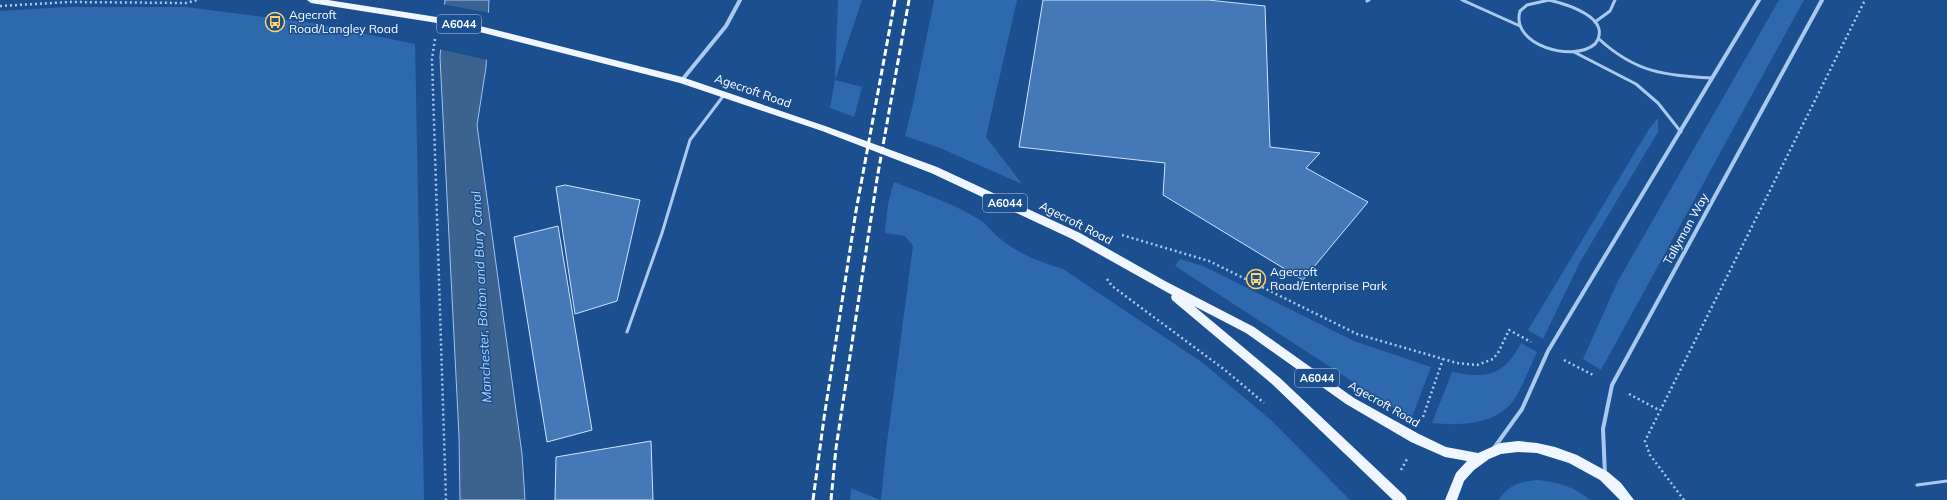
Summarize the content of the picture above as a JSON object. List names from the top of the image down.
{
  "streets": {
    "main road": ["A6044", "Agecroft Road"],
    "street": ["Tallyman Way"]
  },
  "water": ["Manchester, Bolton and Bury Canal"],
  "places": {
    "bus stop": ["Agecroft Road/Langley Road", "Agecroft Road/Enterprise Park"]
  }
}
